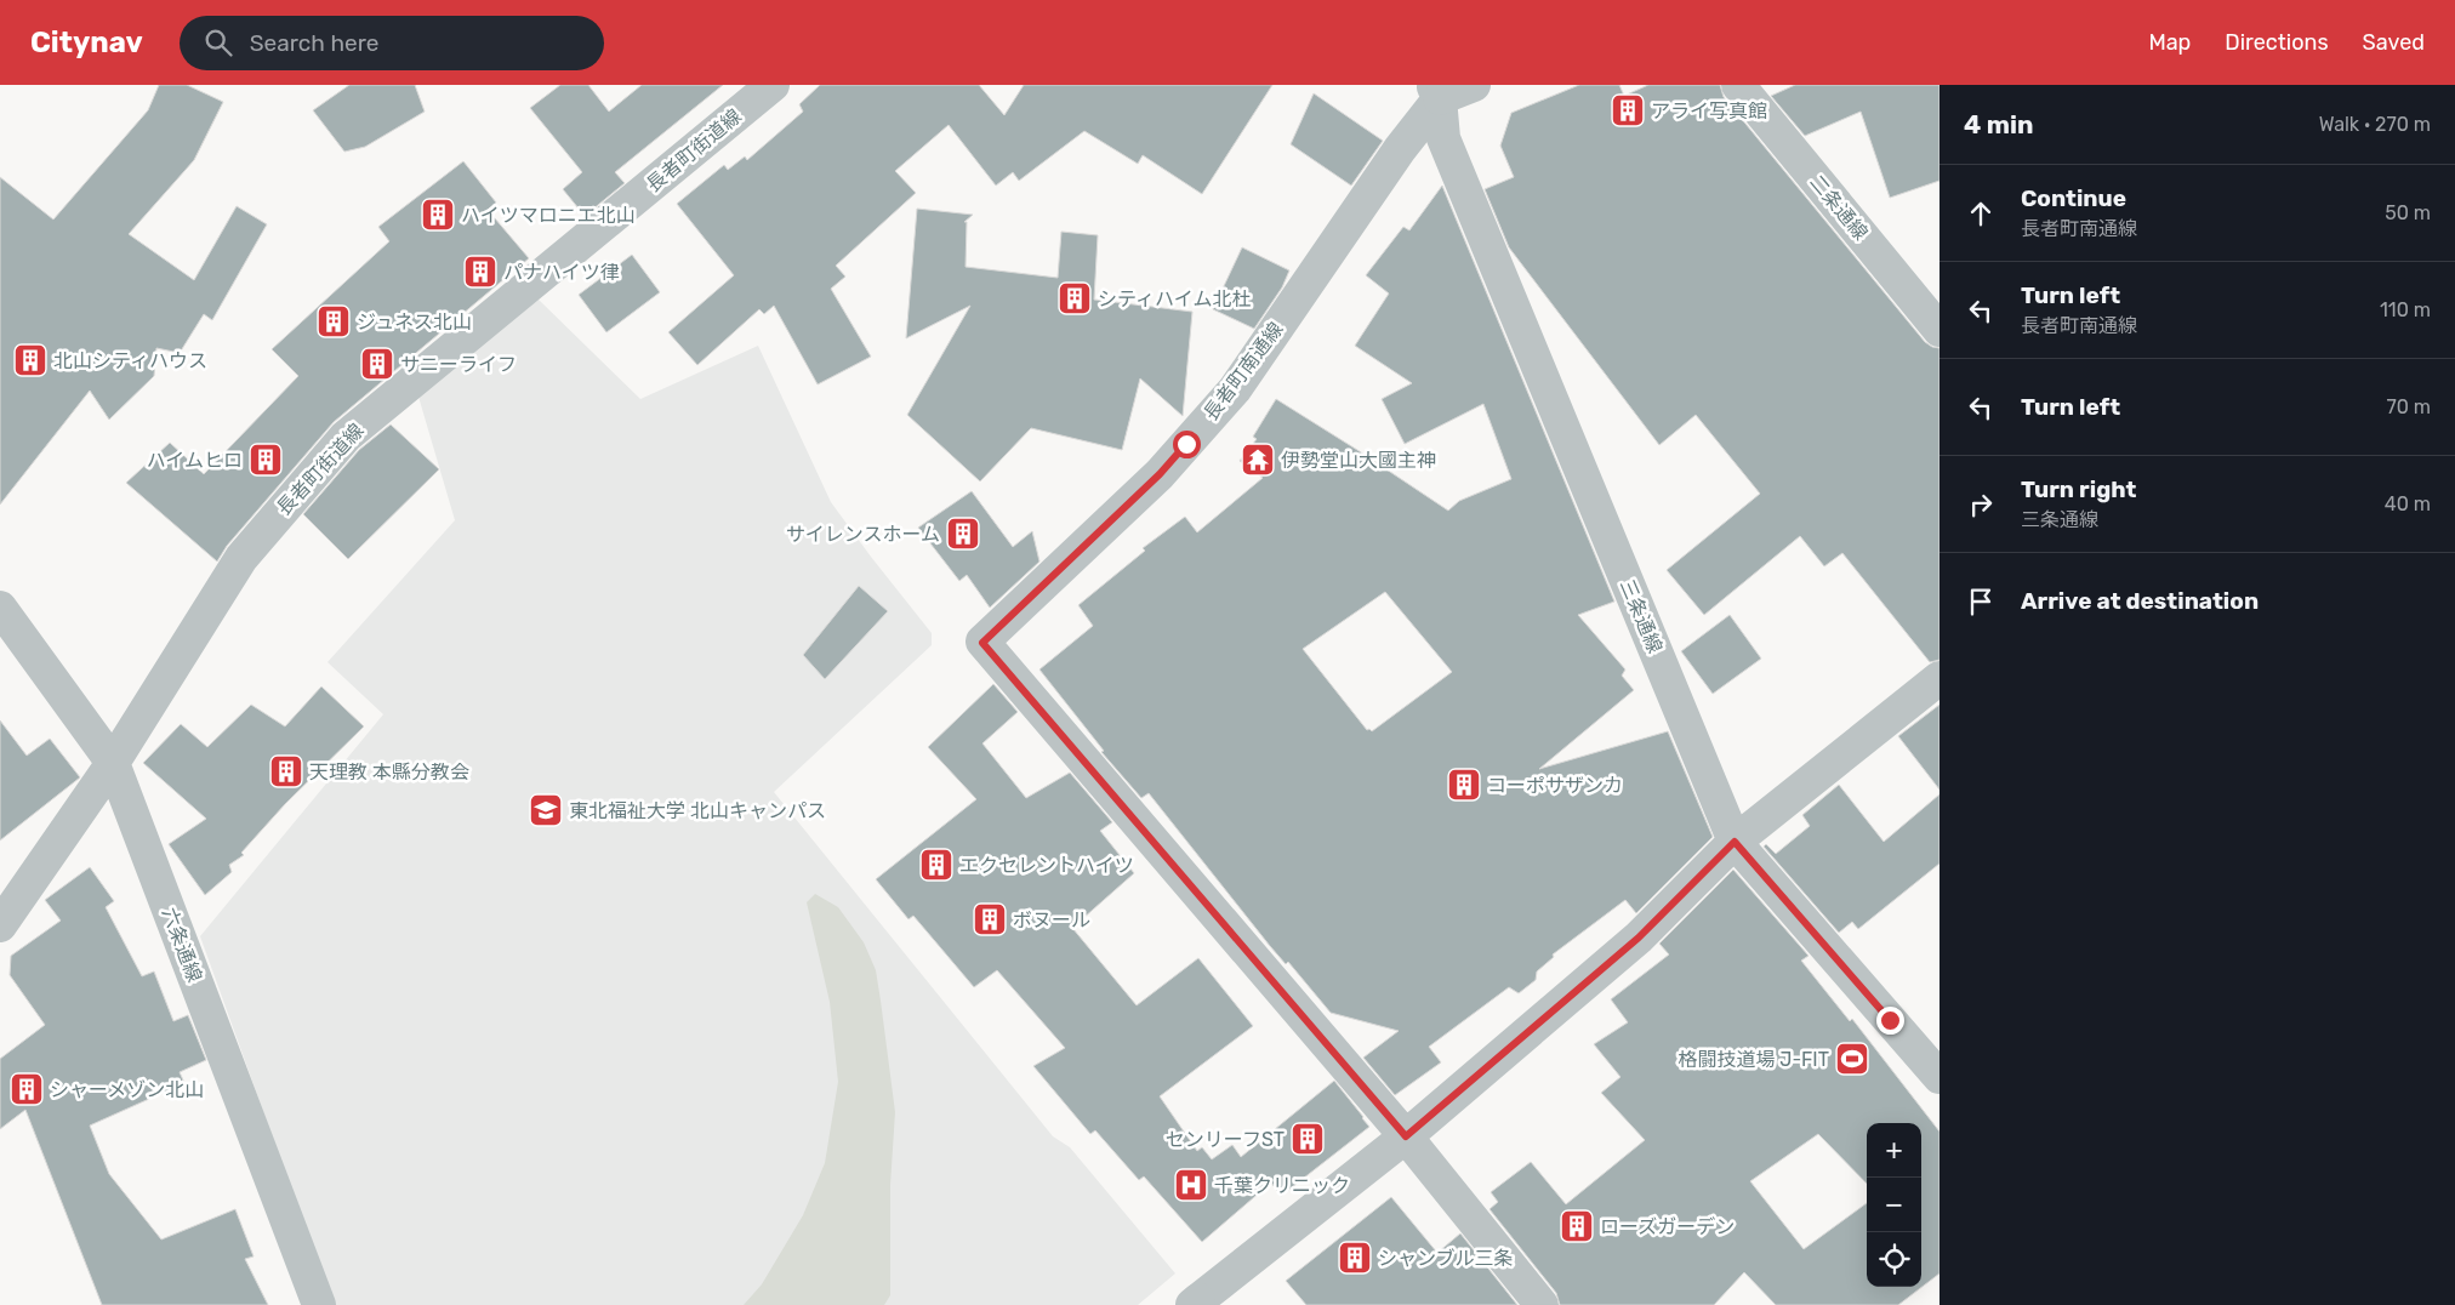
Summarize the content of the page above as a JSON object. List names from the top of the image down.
{
  "streets": {
    "street": [
      "長者町街道線",
      "二条通線",
      "長者町南通線",
      "三条通線",
      "六条通線"
    ]
  },
  "crossings": [
    ["長者町街道線", "六条通線"],
    ["長者町南通線", "三条通線"]
  ],
  "places": {
    "building": [
      "アライ写真館",
      "ハイツマロニエ北山",
      "パナハイツ律",
      "シティハイム北杜",
      "ジュネス北山",
      "北山シティハウス",
      "サニーライフ",
      "ハイムヒロ",
      "サイレンスホーム",
      "天理教 本縣分教会",
      "コーポサザンカ",
      "エクセレントハイツ",
      "ボヌール",
      "シャーメゾン北山",
      "センリーフST",
      "ローズガーデン",
      "シャンブル三条"
    ],
    "temple": ["伊勢堂山大國主神"],
    "school or university": ["東北福祉大学 北山キャンパス"],
    "sports": ["格闘技道場 J-FIT"],
    "hospital": ["千葉クリニック"]
  },
  "page": {
    "header": "Citynav",
    "search": "Search here",
    "nav": ["Map", "Directions", "Saved"],
    "heading": ["4 min", "Walk · 270 m"],
    "list": [
      ["Continue", "長者町南通線", "50 m"],
      ["Turn left", "長者町南通線", "110 m"],
      ["Turn left", "70 m"],
      ["Turn right", "三条通線", "40 m"],
      "Arrive at destination"
    ],
    "map_buttons": ["+", "−"]
  }
}
